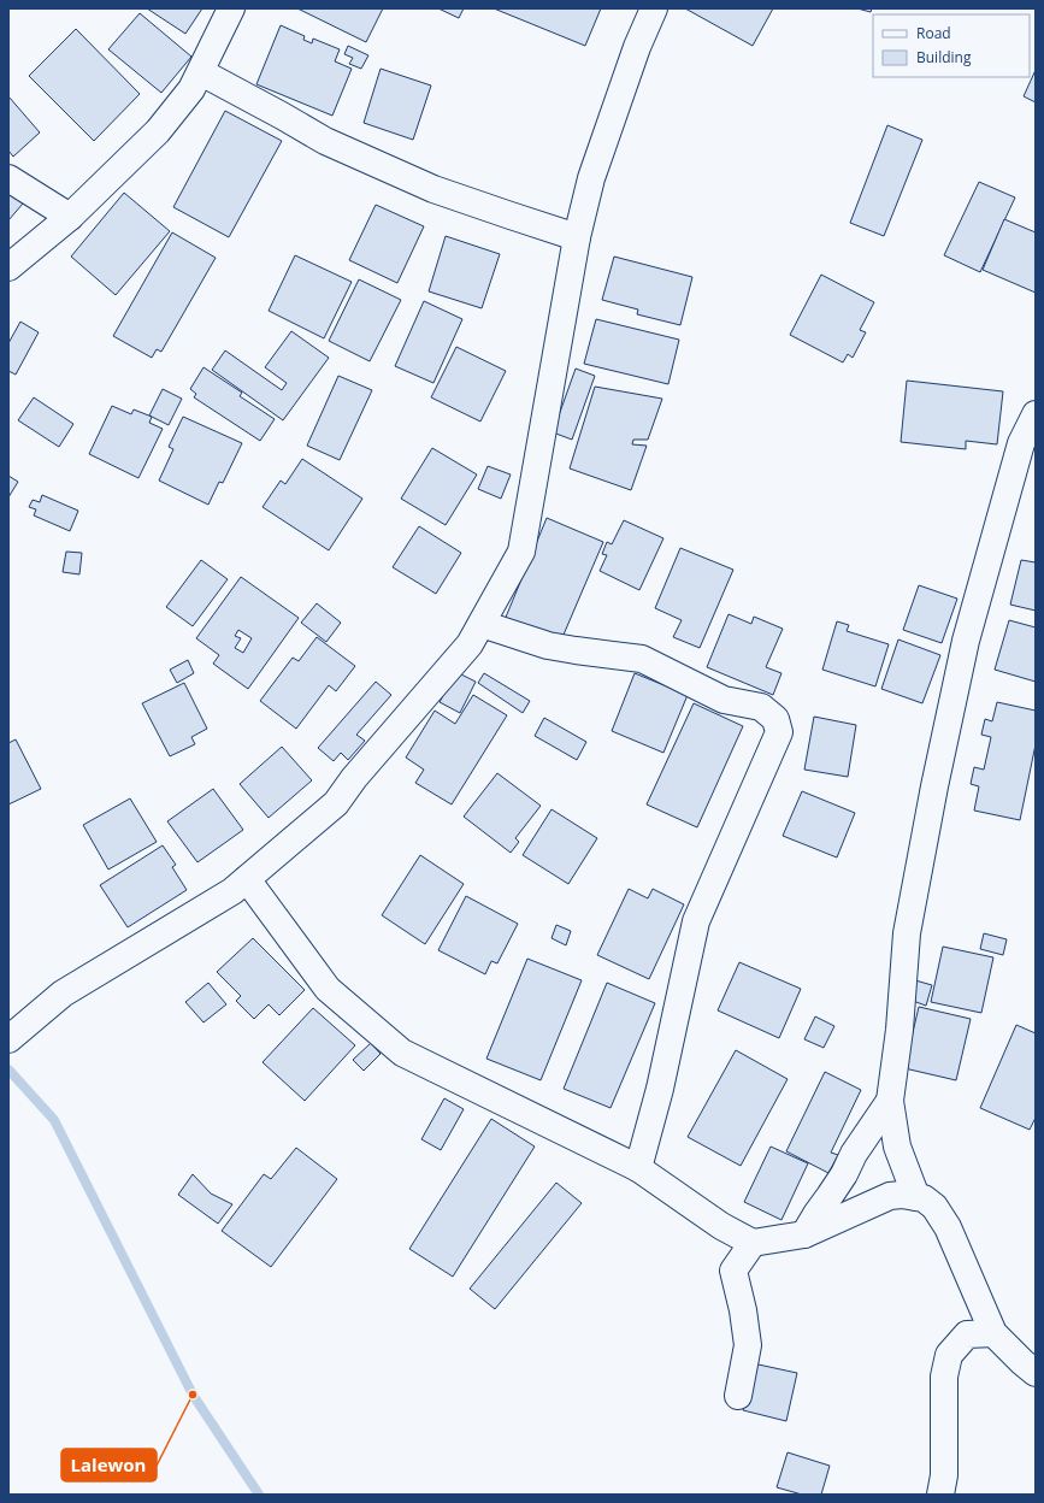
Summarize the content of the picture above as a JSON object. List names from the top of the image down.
{
  "places": ["Lalewon"],
  "legend": ["Road", "Building"]
}
